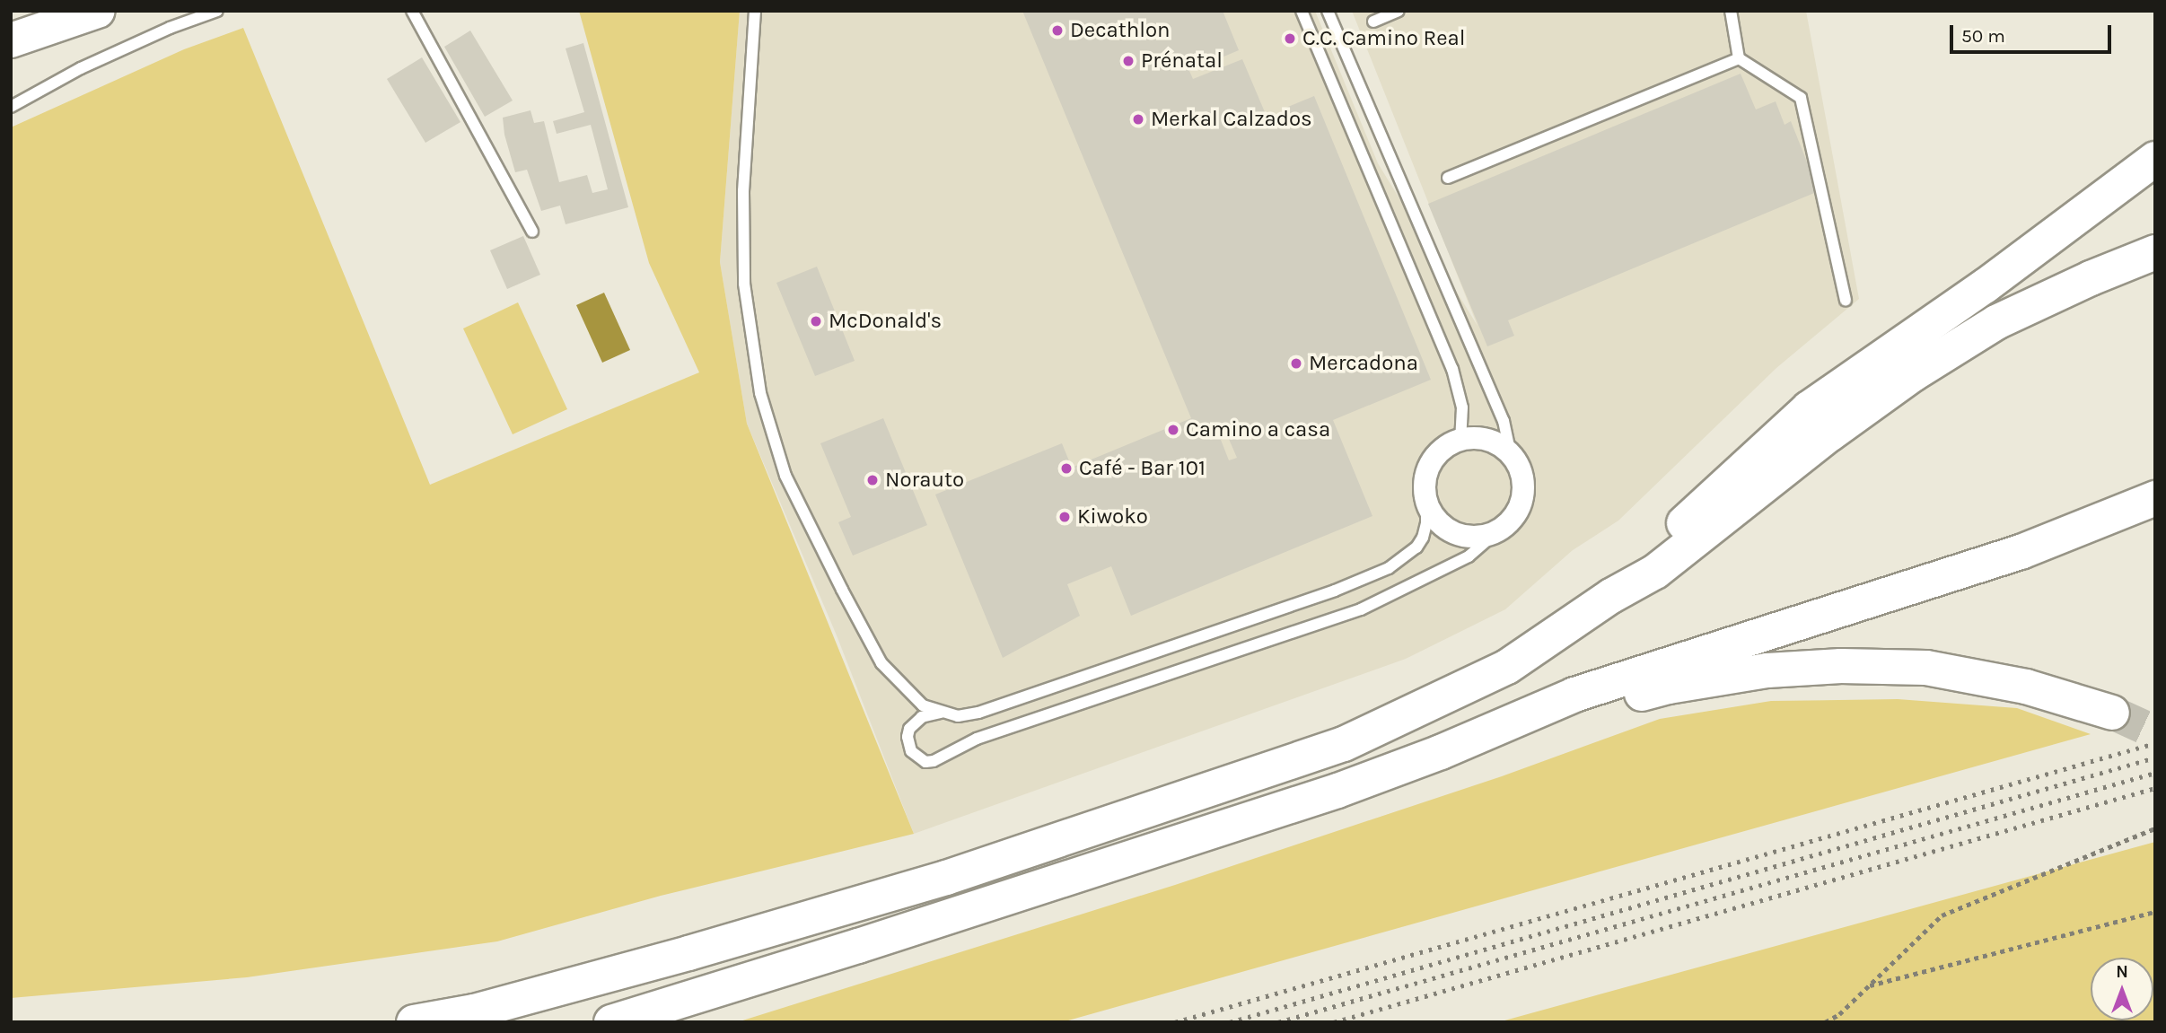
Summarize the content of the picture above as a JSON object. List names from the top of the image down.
{
  "places": [
    "Decathlon",
    "C.C. Camino Real",
    "Prénatal",
    "Merkal Calzados",
    "McDonald's",
    "Mercadona",
    "Camino a casa",
    "Café - Bar 101",
    "Norauto",
    "Kiwoko"
  ],
  "scale_bar": "50 m",
  "north": "top"
}
